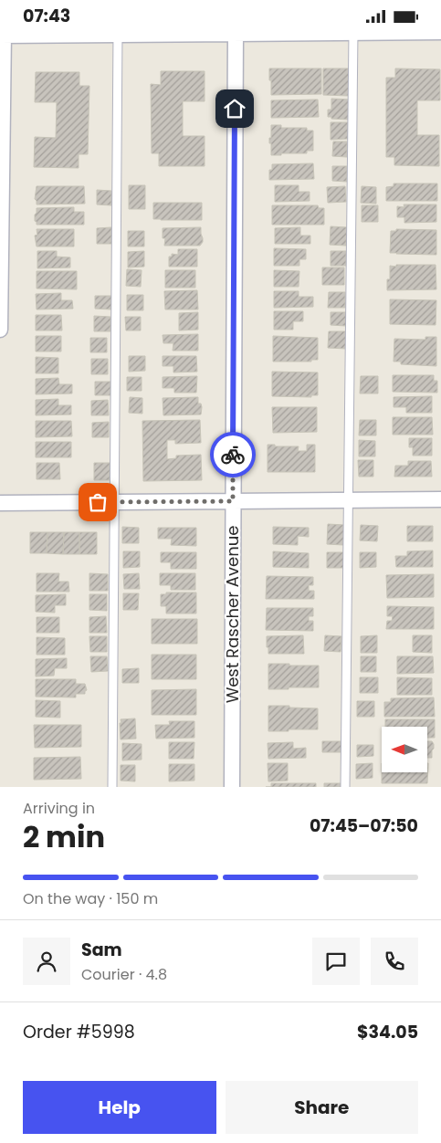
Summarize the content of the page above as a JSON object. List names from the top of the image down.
{
  "streets": {
    "street": ["West Rascher Avenue"]
  },
  "north": "left",
  "page": {
    "status": "07:43",
    "heading": ["2 min", "Arriving in", "07:45–07:50"],
    "panel": [
      "Sam",
      "Courier · 4.8",
      "Order #5998",
      "$34.05"
    ],
    "bar": "On the way · 150 m",
    "buttons": ["Help", "Share"]
  }
}
